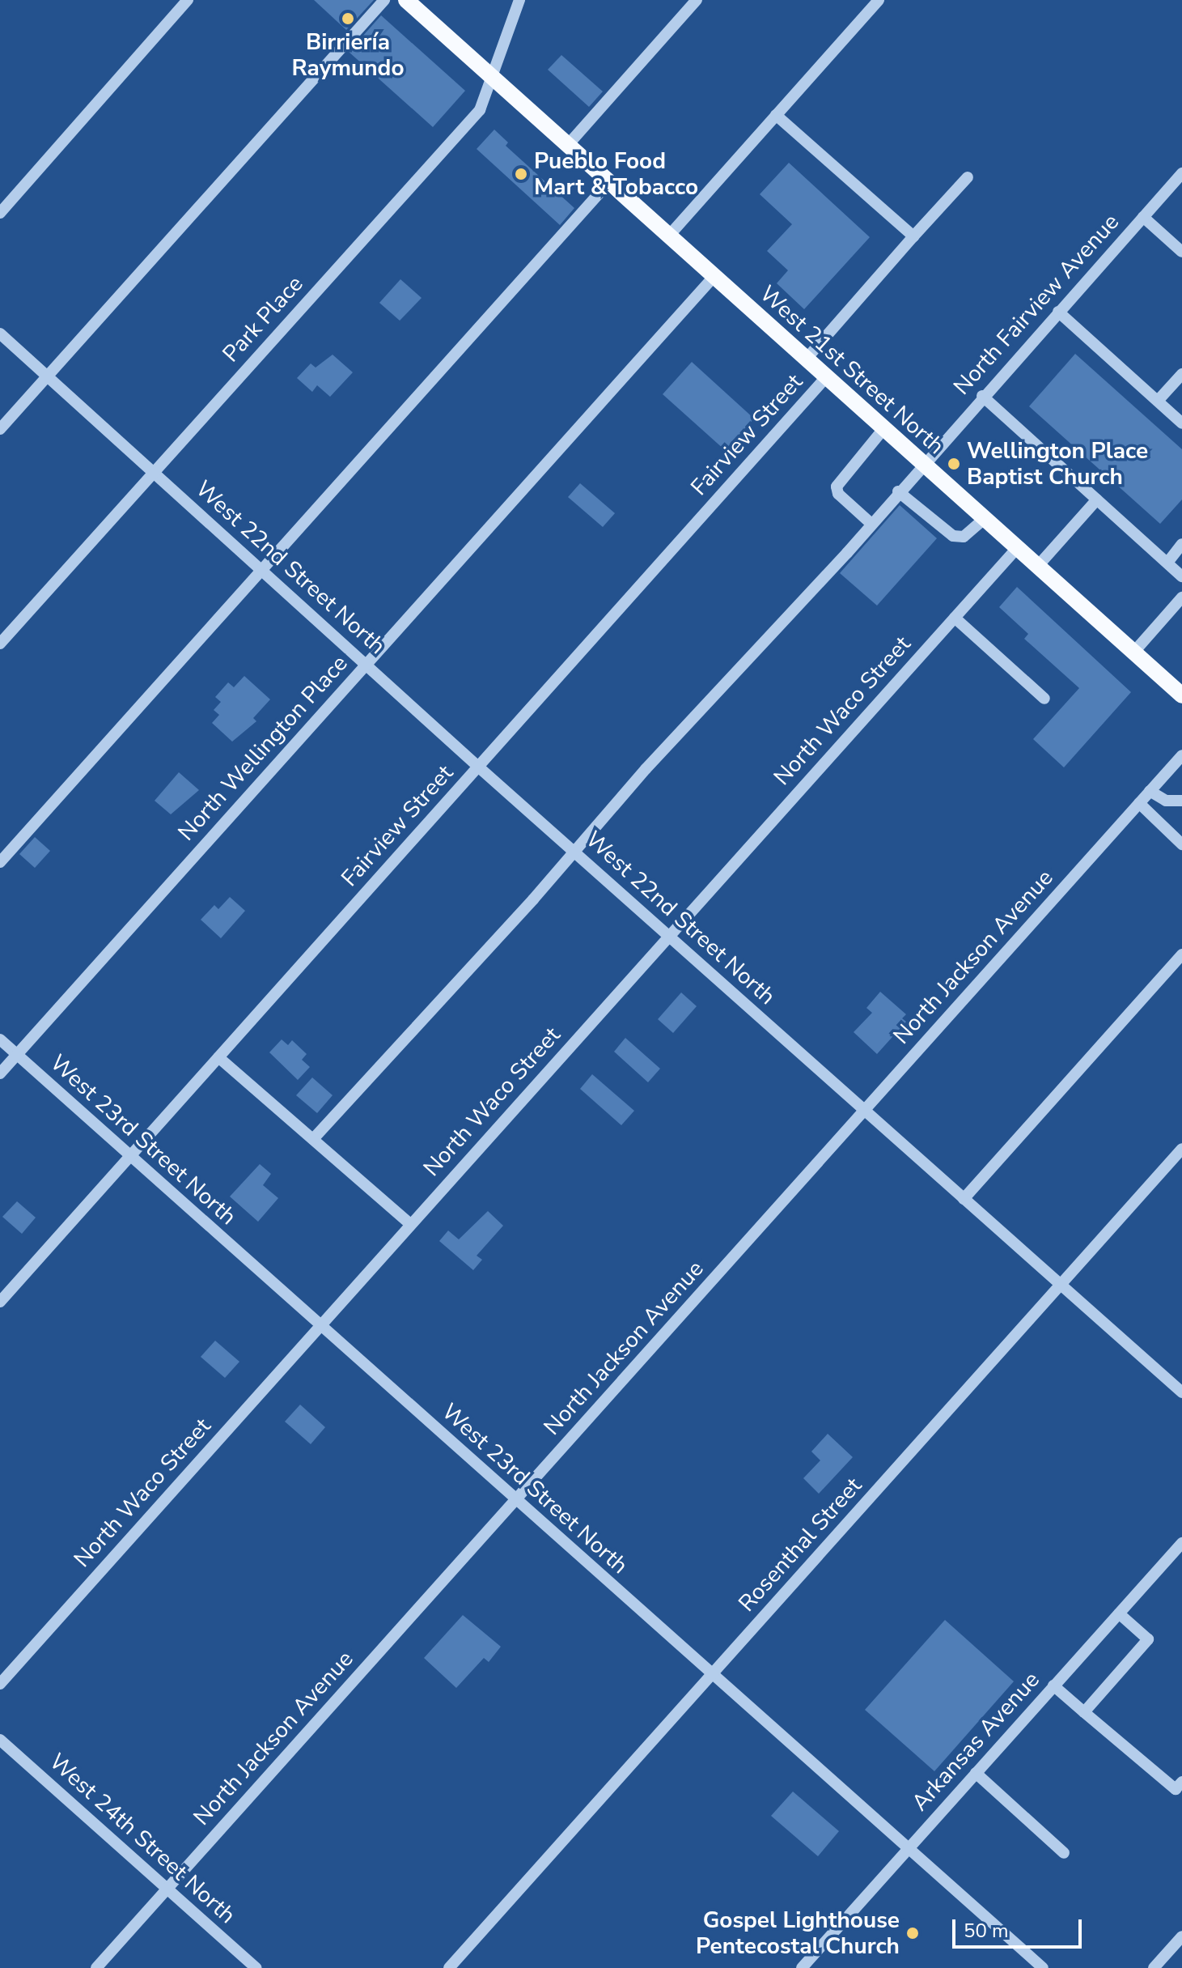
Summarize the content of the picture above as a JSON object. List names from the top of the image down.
{
  "streets": {
    "main road": ["West 21st Street North"],
    "street": [
      "North Fairview Avenue",
      "Park Place",
      "Fairview Street",
      "West 22nd Street North",
      "North Waco Street",
      "North Wellington Place",
      "North Jackson Avenue",
      "West 23rd Street North",
      "Rosenthal Street",
      "Arkansas Avenue",
      "West 24th Street North"
    ]
  },
  "crossings": [
    ["North Fairview Avenue", "West 21st Street North"],
    ["North Fairview Avenue", "West 22nd Street North"],
    ["Park Place", "West 21st Street North"],
    ["Park Place", "West 22nd Street North"],
    ["West 21st Street North", "Fairview Street"],
    ["West 21st Street North", "North Waco Street"],
    ["West 21st Street North", "North Wellington Place"],
    ["Fairview Street", "West 22nd Street North"],
    ["Fairview Street", "West 23rd Street North"],
    ["West 22nd Street North", "North Waco Street"],
    ["West 22nd Street North", "North Wellington Place"],
    ["West 22nd Street North", "North Jackson Avenue"],
    ["West 22nd Street North", "Rosenthal Street"],
    ["North Waco Street", "West 23rd Street North"],
    ["North Wellington Place", "West 23rd Street North"],
    ["North Jackson Avenue", "West 23rd Street North"],
    ["North Jackson Avenue", "West 24th Street North"],
    ["West 23rd Street North", "Rosenthal Street"],
    ["West 23rd Street North", "Arkansas Avenue"]
  ],
  "places": [
    "Birriería Raymundo",
    "Pueblo Food Mart & Tobacco",
    "Wellington Place Baptist Church",
    "Gospel Lighthouse Pentecostal Church"
  ],
  "scale_bar": "50 m"
}
